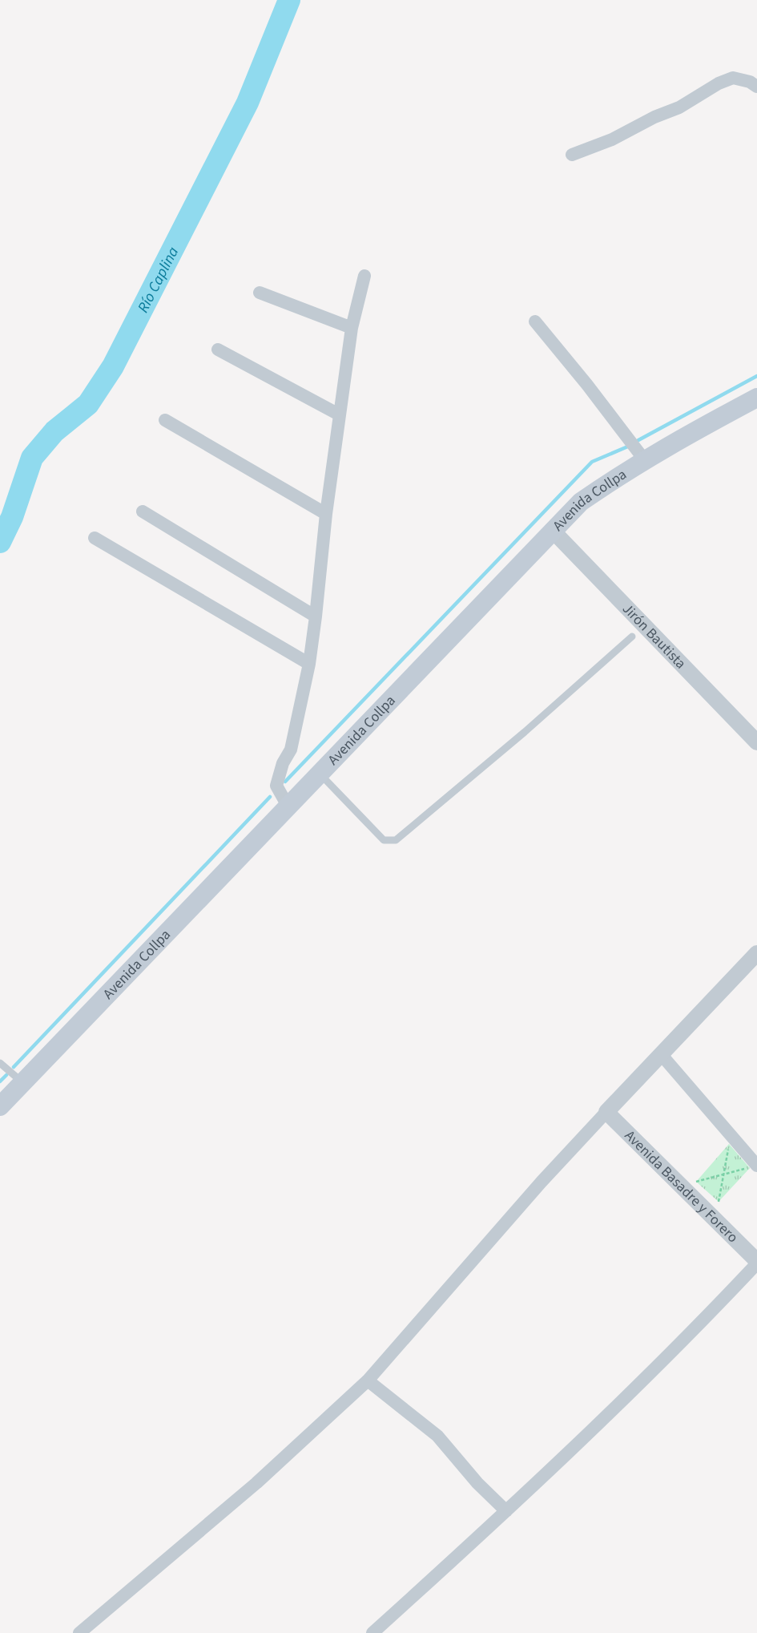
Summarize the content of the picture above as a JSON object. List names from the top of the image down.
{
  "streets": {
    "main road": ["Avenida Collpa"],
    "street": ["Jirón Bautista", "Avenida Basadre y Forero"]
  },
  "crossings": [
    ["Avenida Collpa", "Jirón Bautista"]
  ],
  "water": ["Río Caplina"]
}
